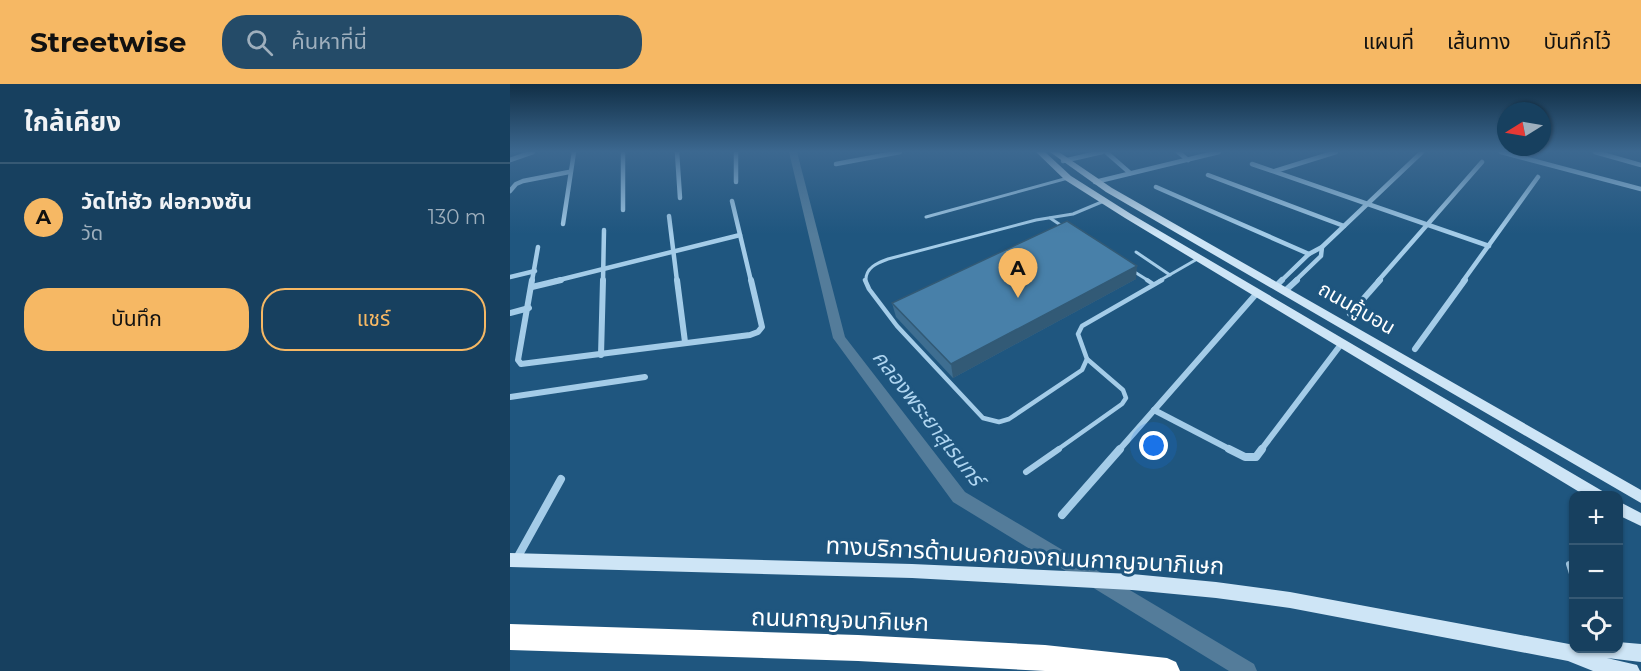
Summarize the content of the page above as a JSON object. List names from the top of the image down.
{
  "streets": {
    "highway": ["ถนนกาญจนาภิเษก"],
    "main road": ["ถนนคู้บอน", "ทางบริการด้านนอกของถนนกาญจนาภิเษก"]
  },
  "water": ["คลองพระยาสุเรนทร์"],
  "north": "left",
  "page": {
    "header": "Streetwise",
    "search": "ค้นหาที่นี่",
    "nav": ["แผนที่", "เส้นทาง", "บันทึกไว้"],
    "heading": "ใกล้เคียง",
    "list": [
      {
        "mark": "A",
        "name": "วัดไท่ฮัว ฝอกวงซัน",
        "note": "วัด",
        "value": "130 m"
      }
    ],
    "pins": "A",
    "buttons": ["บันทึก", "แชร์"],
    "map_buttons": ["+", "−"]
  }
}
